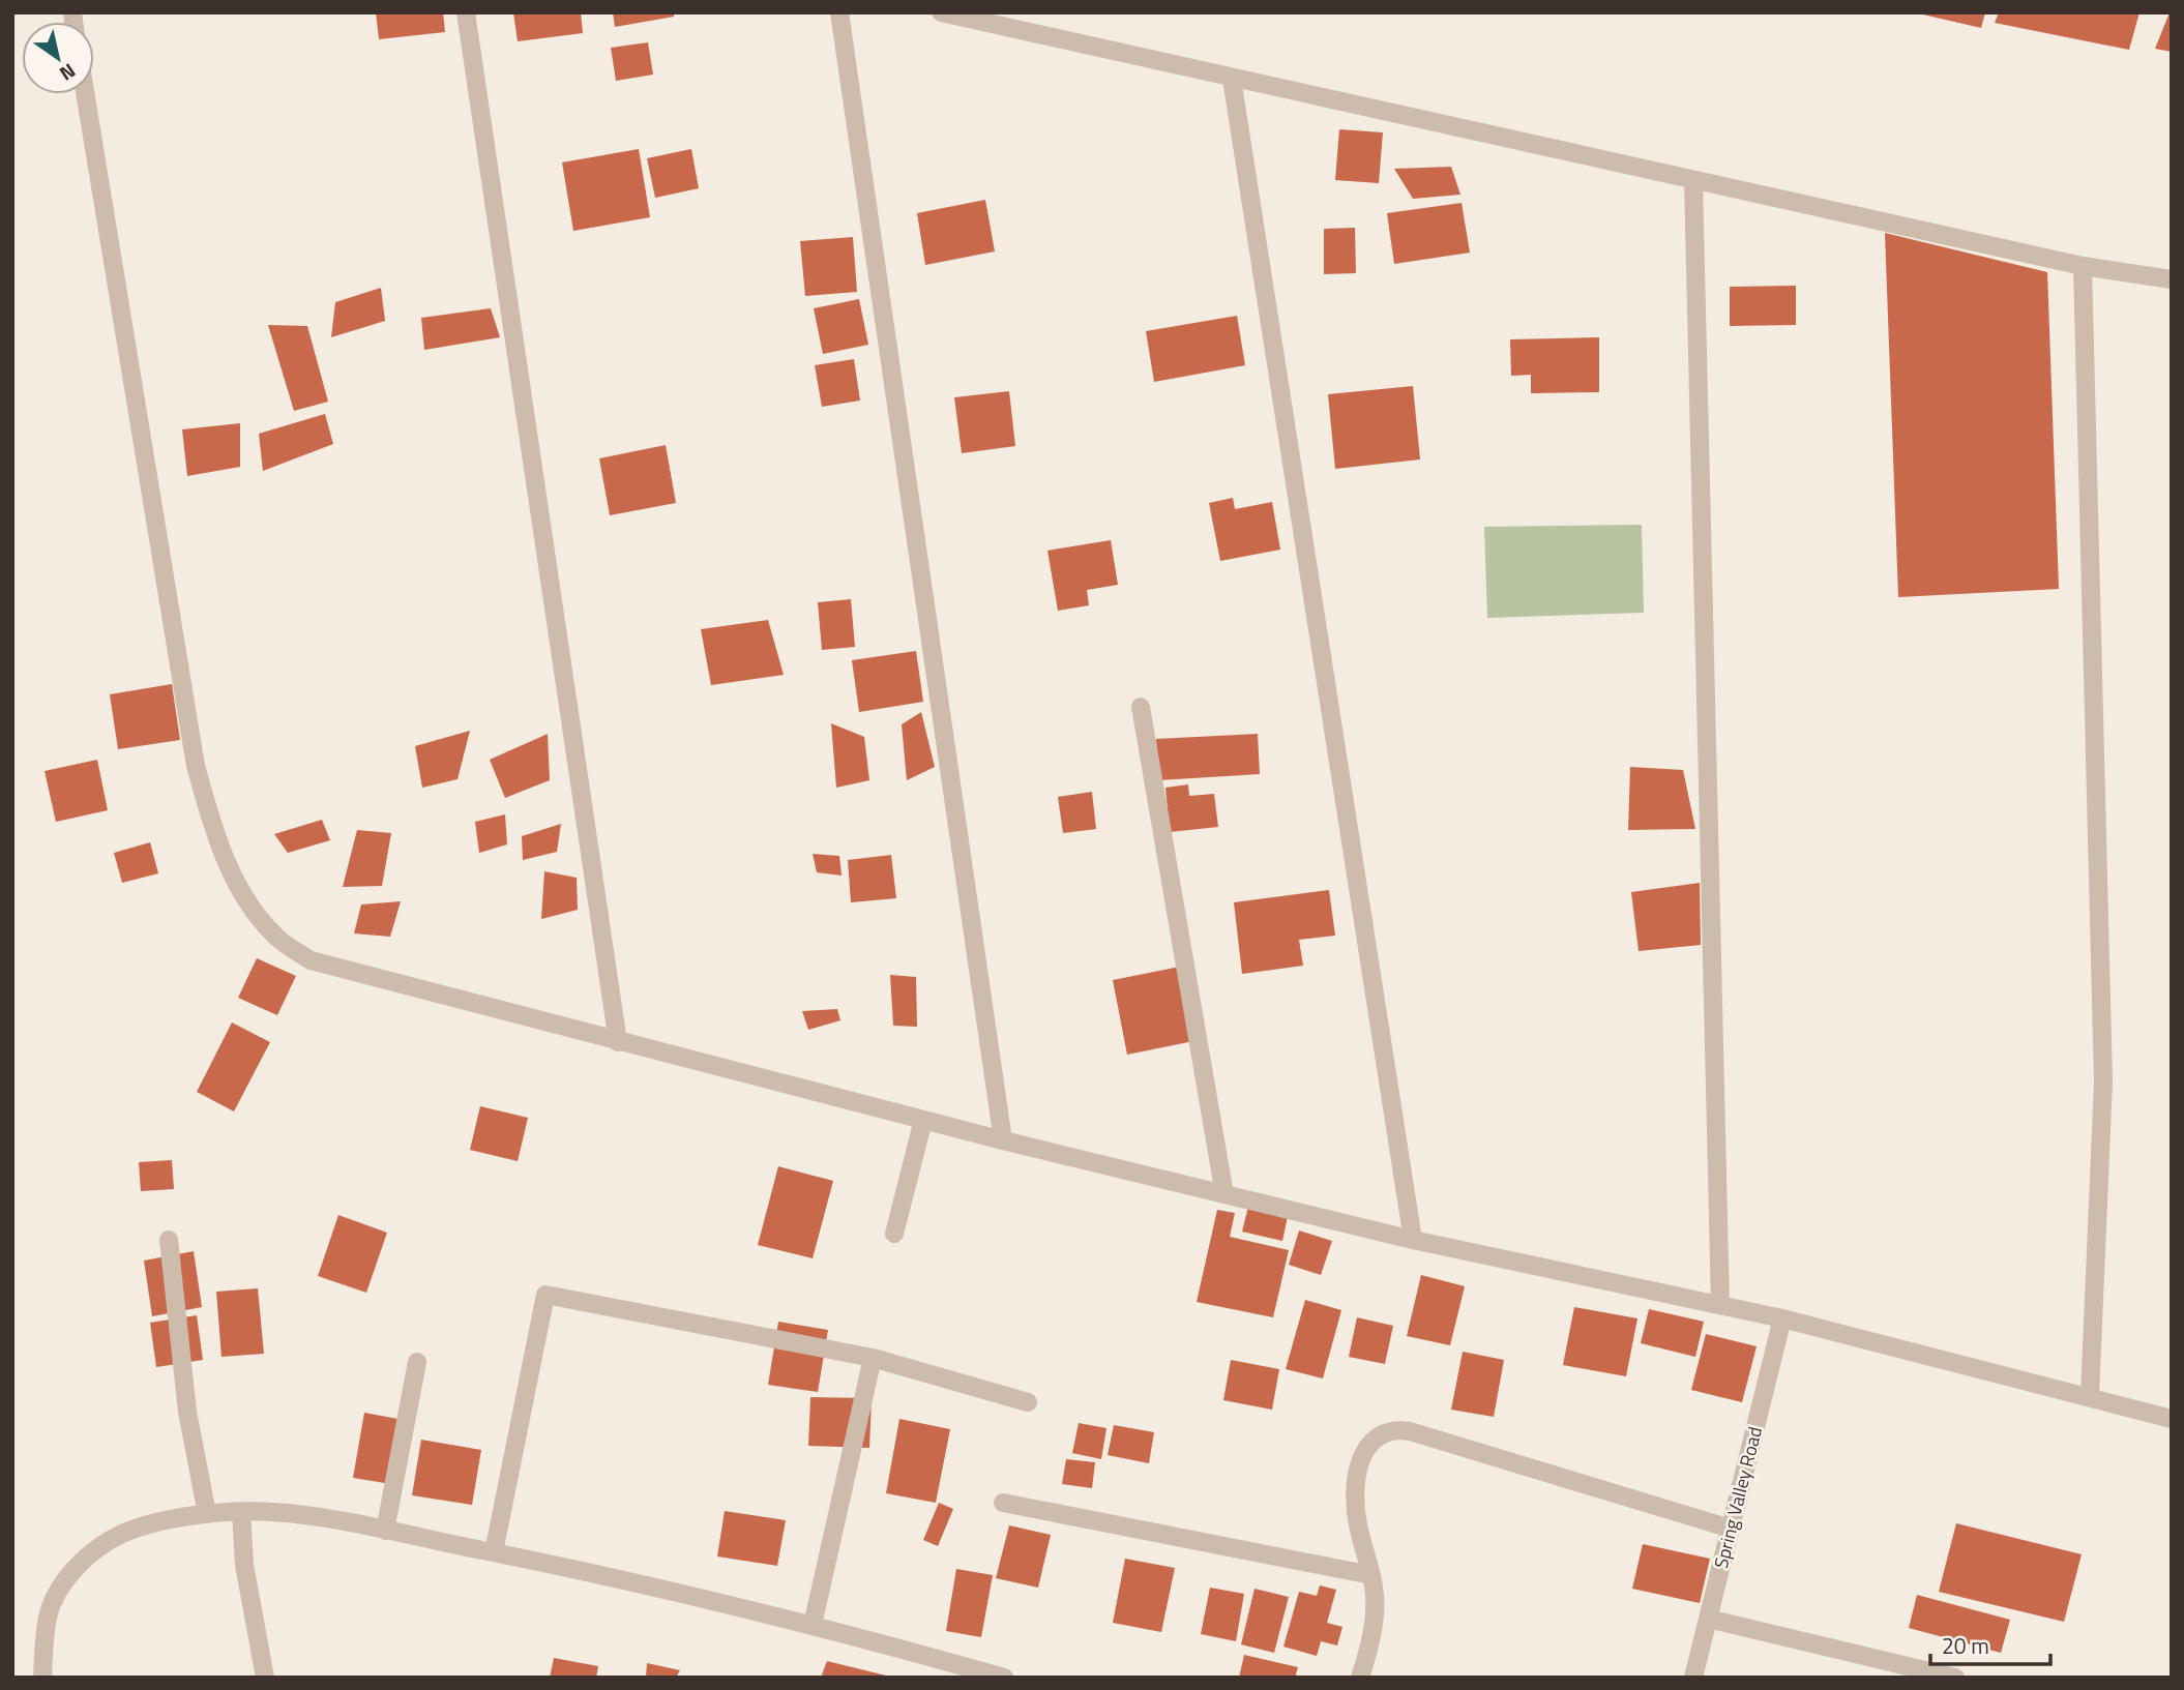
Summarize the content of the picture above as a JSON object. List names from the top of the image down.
{
  "streets": {
    "street": ["Spring Valley Road"]
  },
  "scale_bar": "20 m",
  "north": "bottom right"
}
